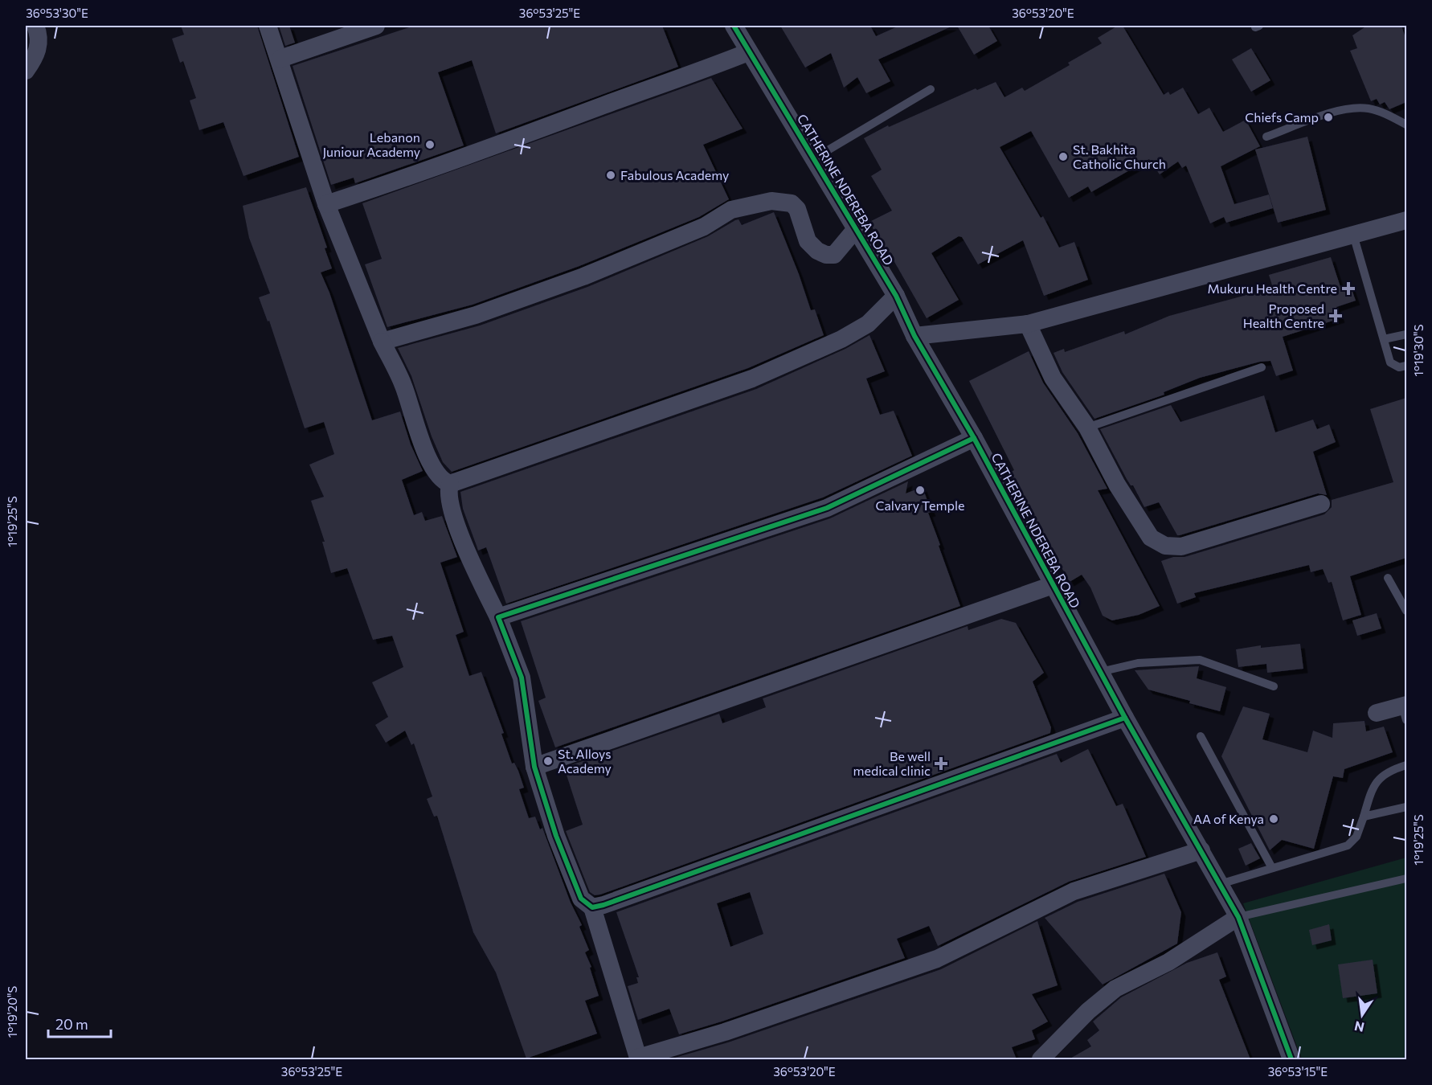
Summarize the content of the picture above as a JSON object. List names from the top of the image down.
{
  "streets": {
    "street": ["CATHERINE NDEREBA ROAD"]
  },
  "places": {
    "other": [
      "Chiefs Camp",
      "Lebanon Juniour Academy",
      "St. Bakhita Catholic Church",
      "Fabulous Academy",
      "Calvary Temple",
      "St. Alloys Academy",
      "AA of Kenya"
    ],
    "health": ["Mukuru Health Centre", "Proposed Health Centre", "Be well medical clinic"]
  },
  "scale_bar": "20 m",
  "north": "bottom",
  "coordinates": [
    "36°53'30\"E",
    "36°53'25\"E",
    "36°53'20\"E",
    "1°19'30\"S",
    "1°19'25\"S",
    "1°19'20\"S",
    "36°53'15\"E"
  ]
}
